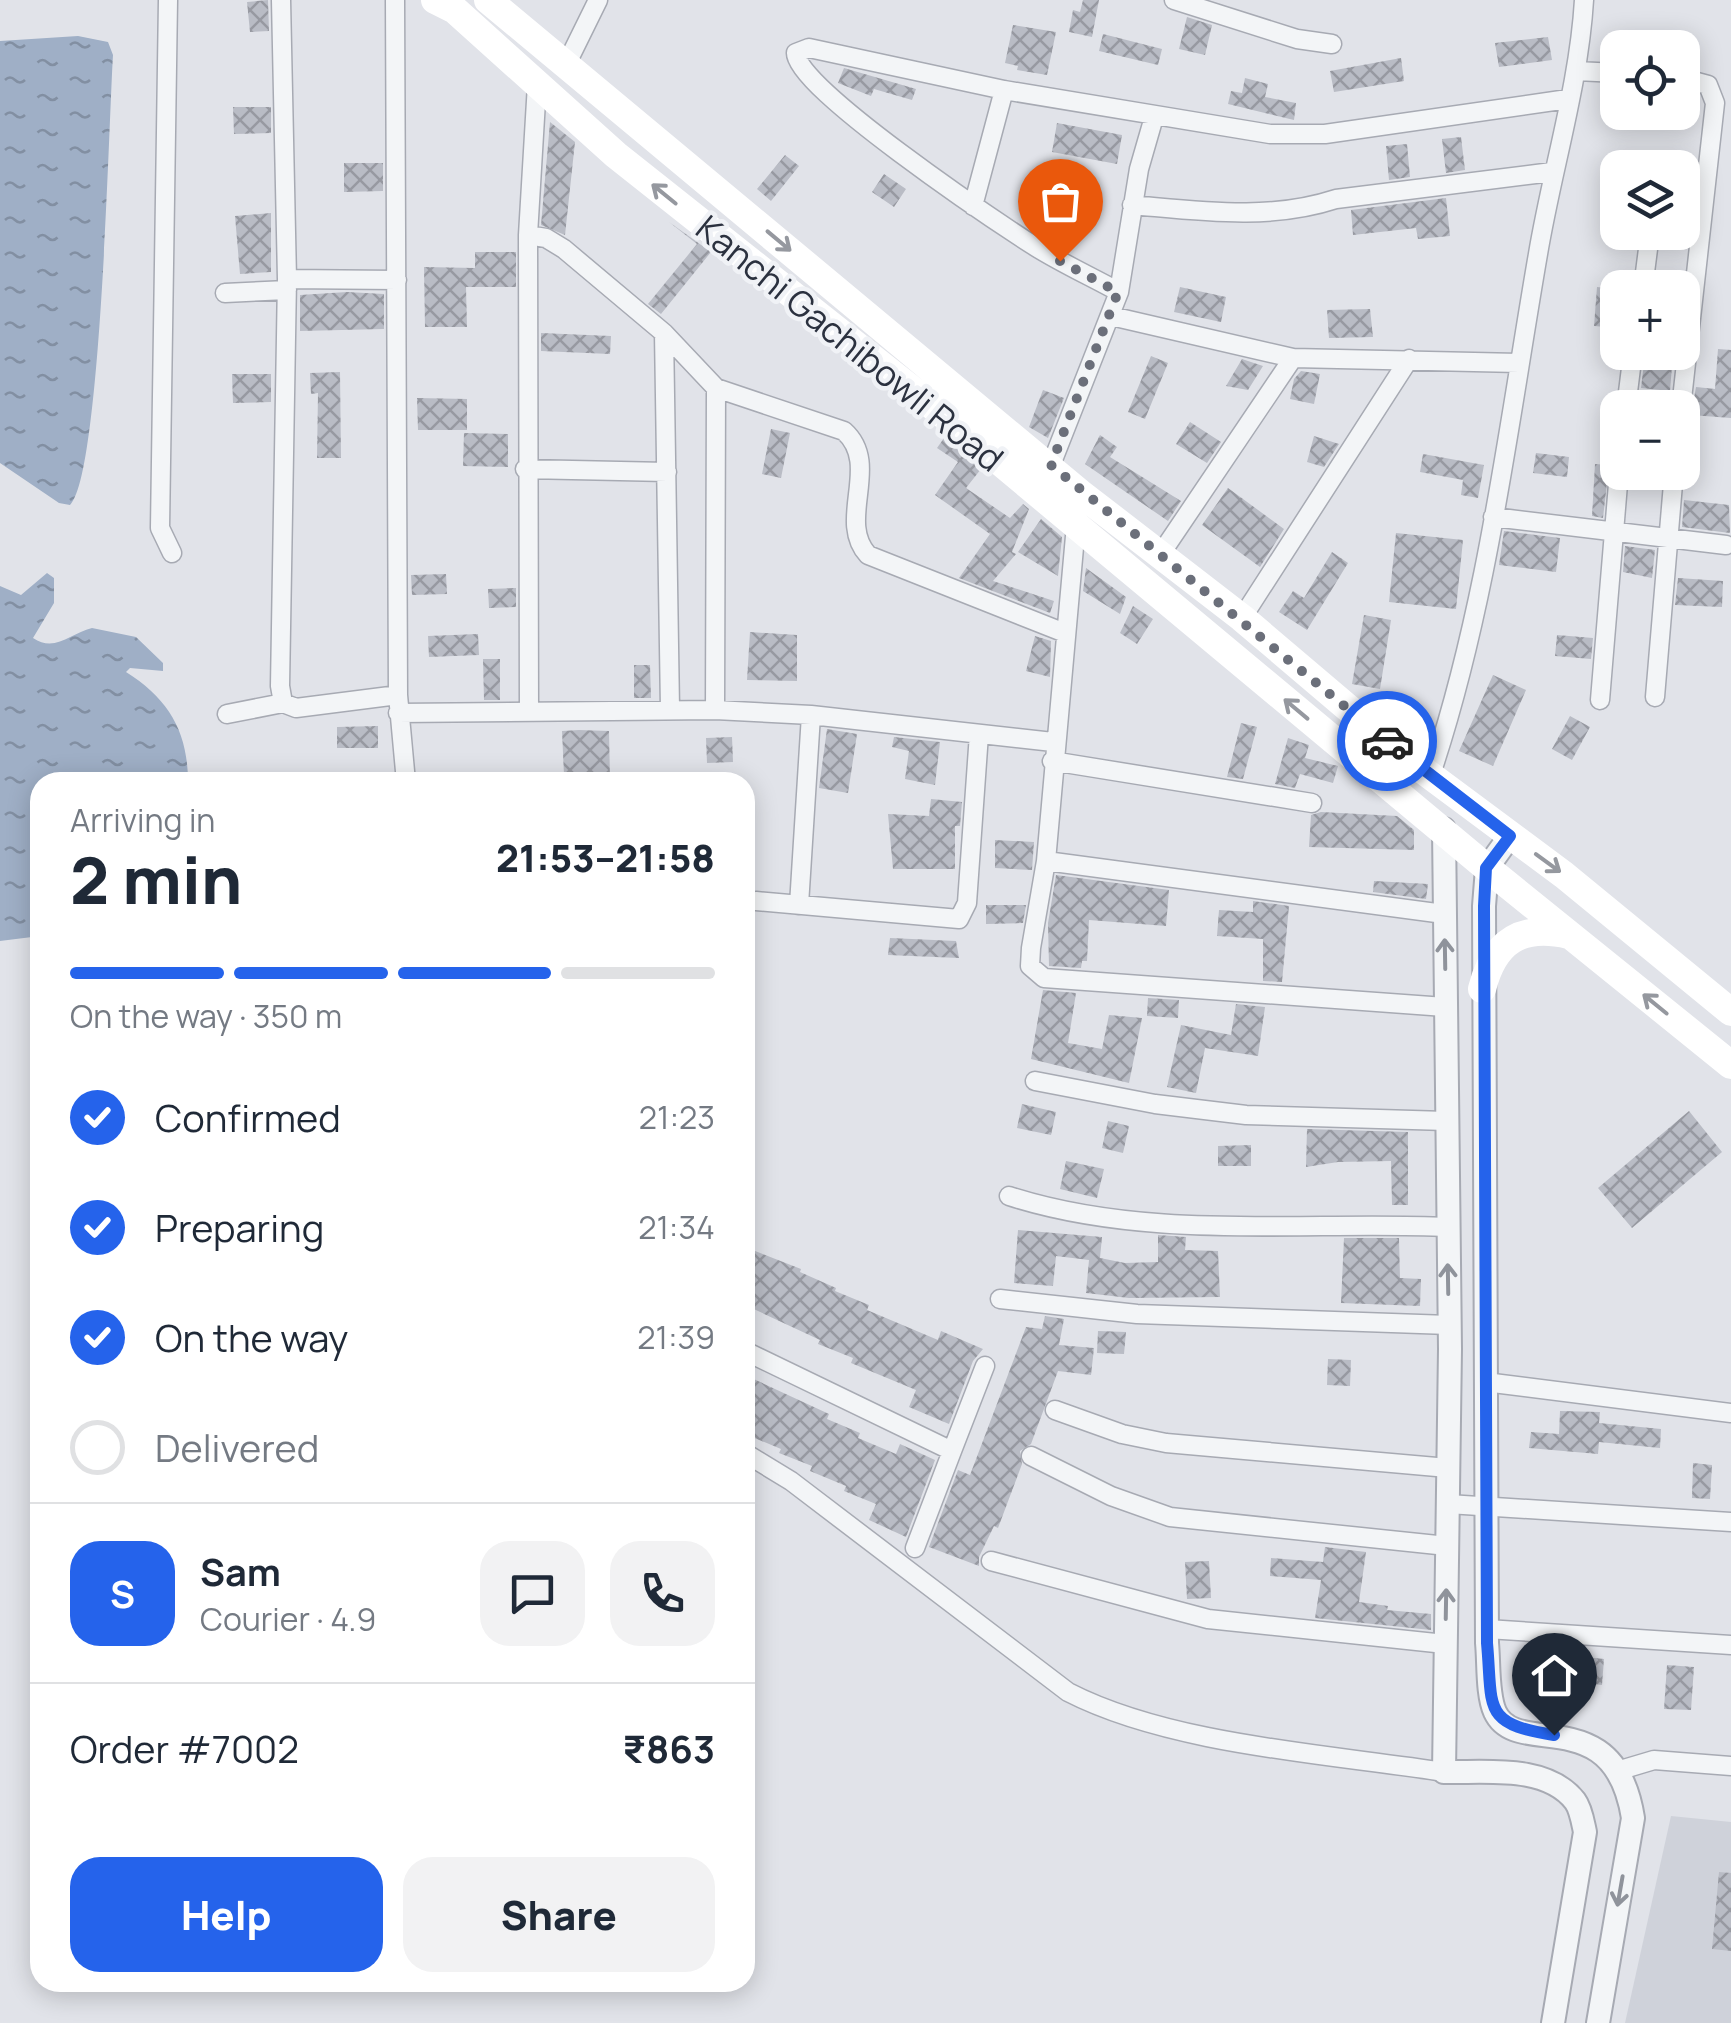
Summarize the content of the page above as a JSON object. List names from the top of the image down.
{
  "streets": {
    "main road": ["Kanchi Gachibowli Road"]
  },
  "page": {
    "map_buttons": ["+", "−"],
    "heading": ["2 min", "Arriving in", "21:53–21:58"],
    "panel": [
      "Sam",
      "Courier · 4.9",
      "Order #7002",
      "₹863"
    ],
    "bar": "On the way · 350 m",
    "list": [
      ["Confirmed", "21:23"],
      ["Preparing", "21:34"],
      ["On the way", "21:39"],
      "Delivered"
    ],
    "round": "S",
    "buttons": ["Help", "Share"]
  }
}
